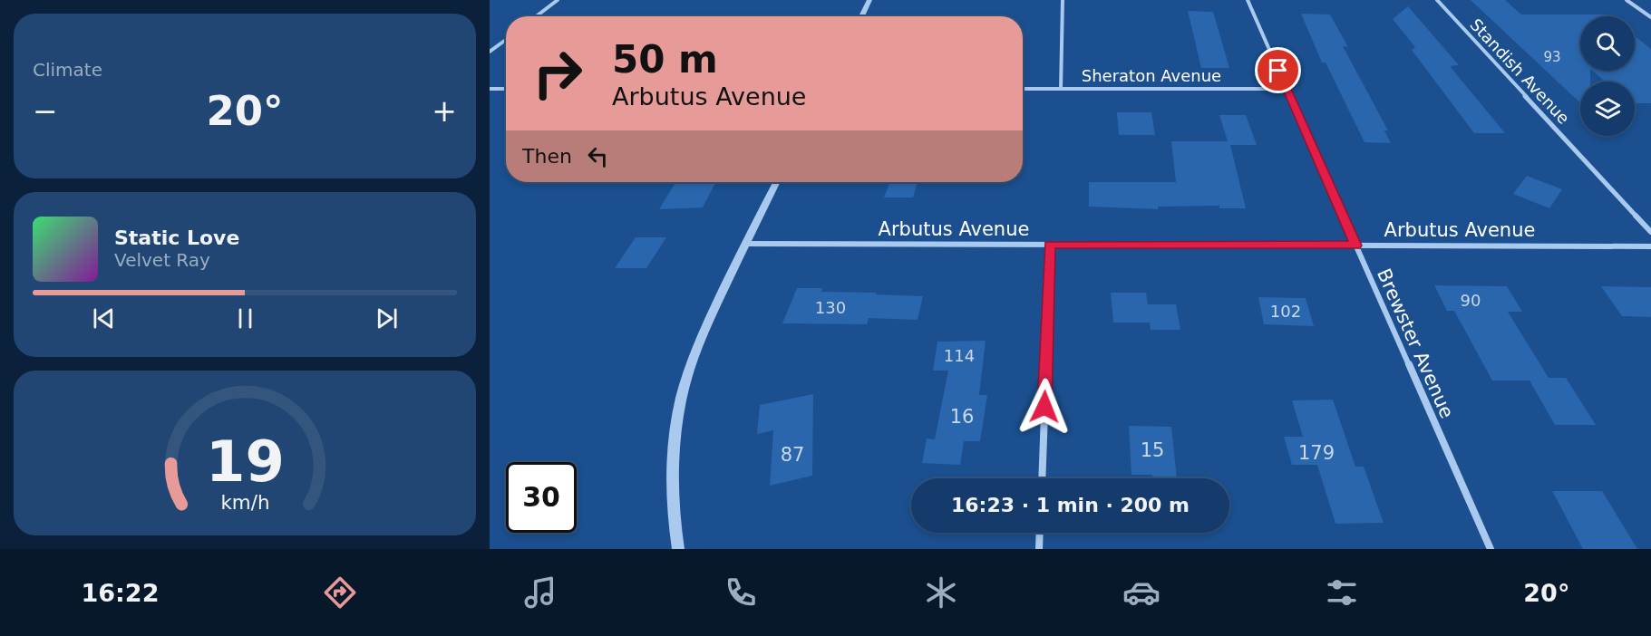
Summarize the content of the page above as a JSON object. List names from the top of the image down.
{
  "streets": {
    "street": [
      "Standish Avenue",
      "Sheraton Avenue",
      "Arbutus Avenue",
      "Brewster Avenue"
    ]
  },
  "crossings": [
    ["Sheraton Avenue", "Brewster Avenue"],
    ["Arbutus Avenue", "Brewster Avenue"]
  ],
  "house_numbers": [
    "93",
    "90",
    "130",
    "102",
    "114",
    "16",
    "15",
    "179",
    "87"
  ],
  "page": {
    "tile": "Climate",
    "turn": ["50 m", "Arbutus Avenue"],
    "heat": ["−", "20°", "+"],
    "then": "Then",
    "song": ["Static Love", "Velvet Ray"],
    "limit": "30",
    "trip": "16:23 · 1 min · 200 m",
    "tabs": ["16:22", "20°"],
    "gauge": ["19", "km/h"]
  }
}
